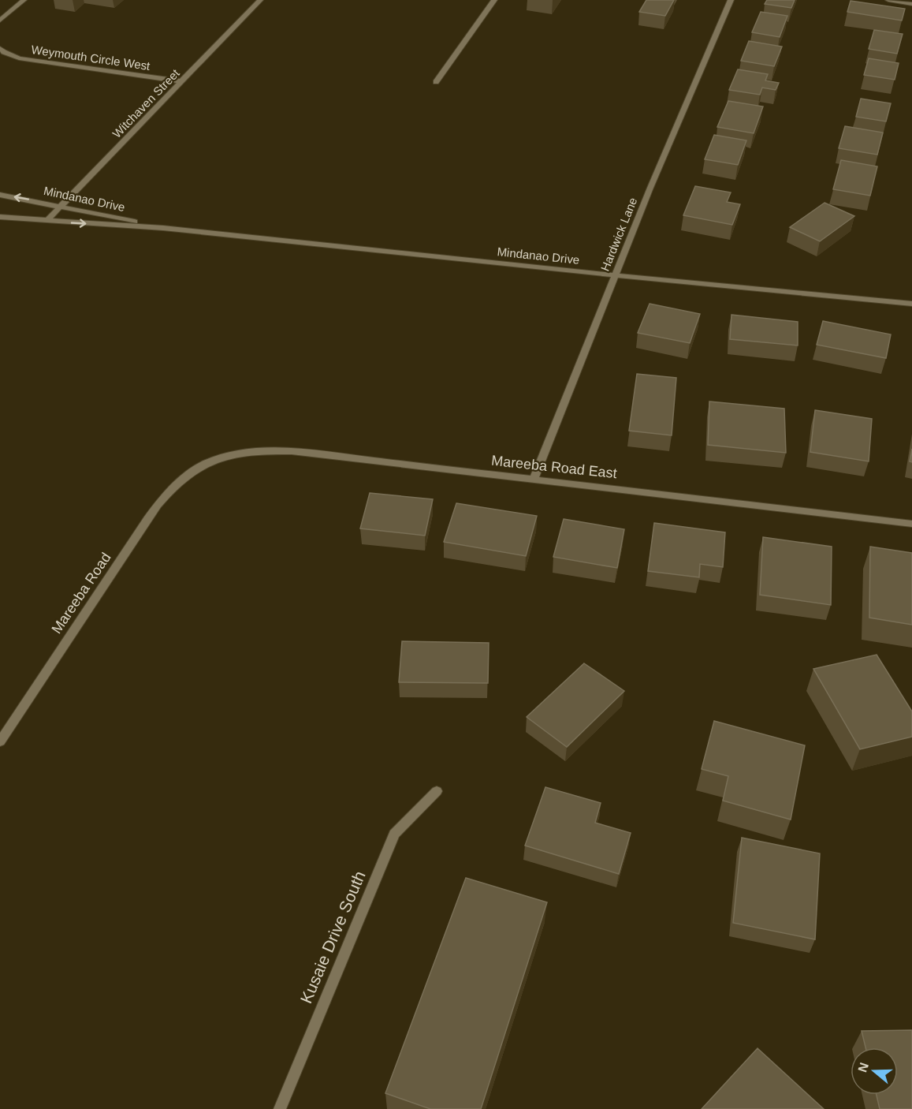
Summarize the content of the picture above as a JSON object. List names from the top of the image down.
{
  "streets": {
    "street": [
      "Weymouth Circle West",
      "Witchaven Street",
      "Mindanao Drive",
      "Hardwick Lane",
      "Mareeba Road East",
      "Mareeba Road",
      "Kusaie Drive South"
    ]
  },
  "crossings": [
    ["Weymouth Circle West", "Witchaven Street"],
    ["Witchaven Street", "Mindanao Drive"],
    ["Mindanao Drive", "Hardwick Lane"],
    ["Hardwick Lane", "Mareeba Road East"],
    ["Mareeba Road East", "Mareeba Road"]
  ],
  "north": "left"
}
